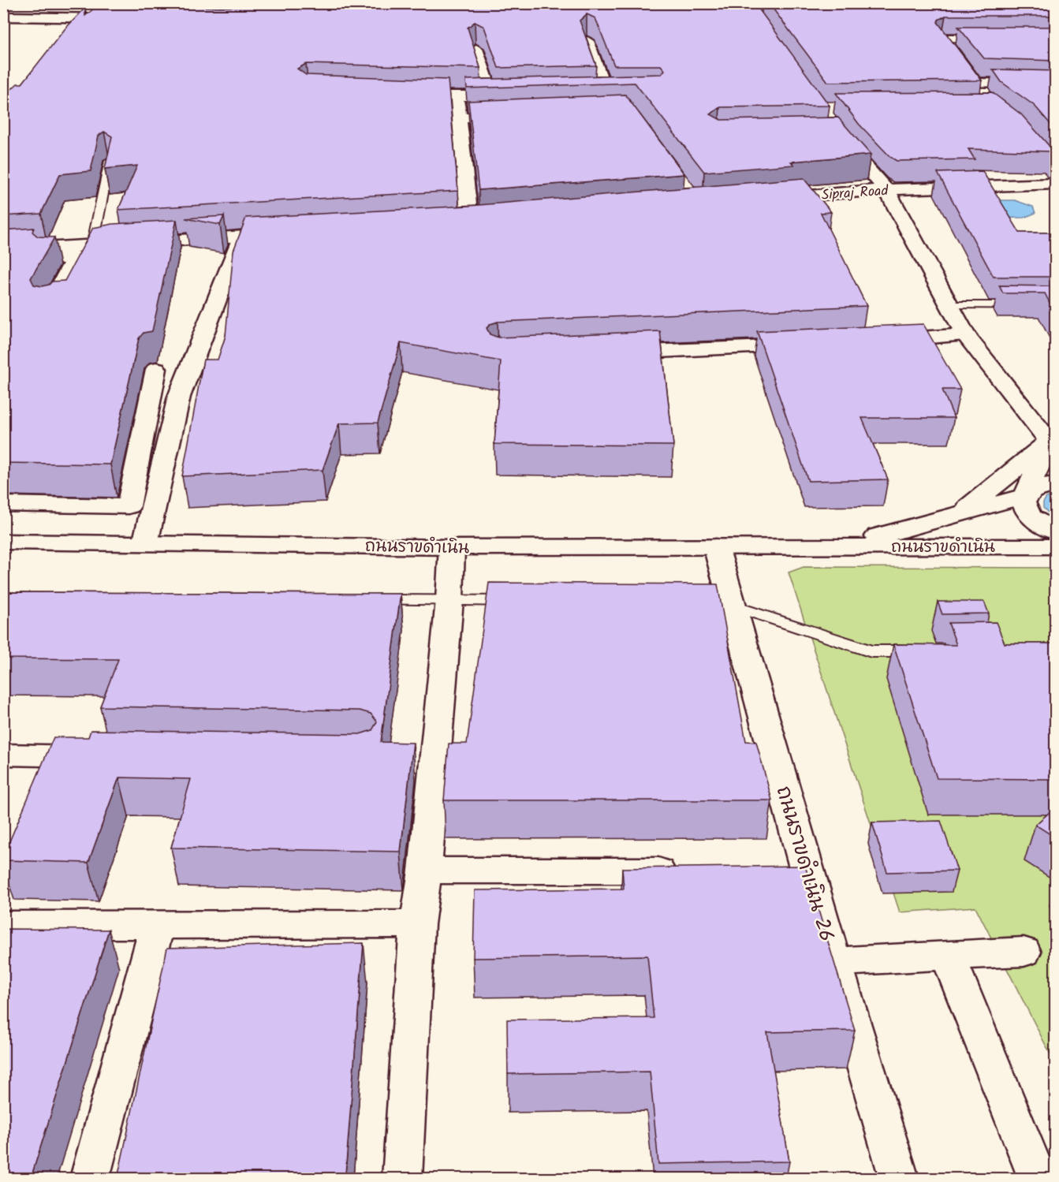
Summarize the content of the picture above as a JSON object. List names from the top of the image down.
{
  "streets": {
    "street": ["Sipraj Road", "ถนนราขดำเนิน", "ถนนราขดำเนิน 26"]
  },
  "crossings": [
    ["ถนนราขดำเนิน", "ถนนราขดำเนิน 26"]
  ]
}
